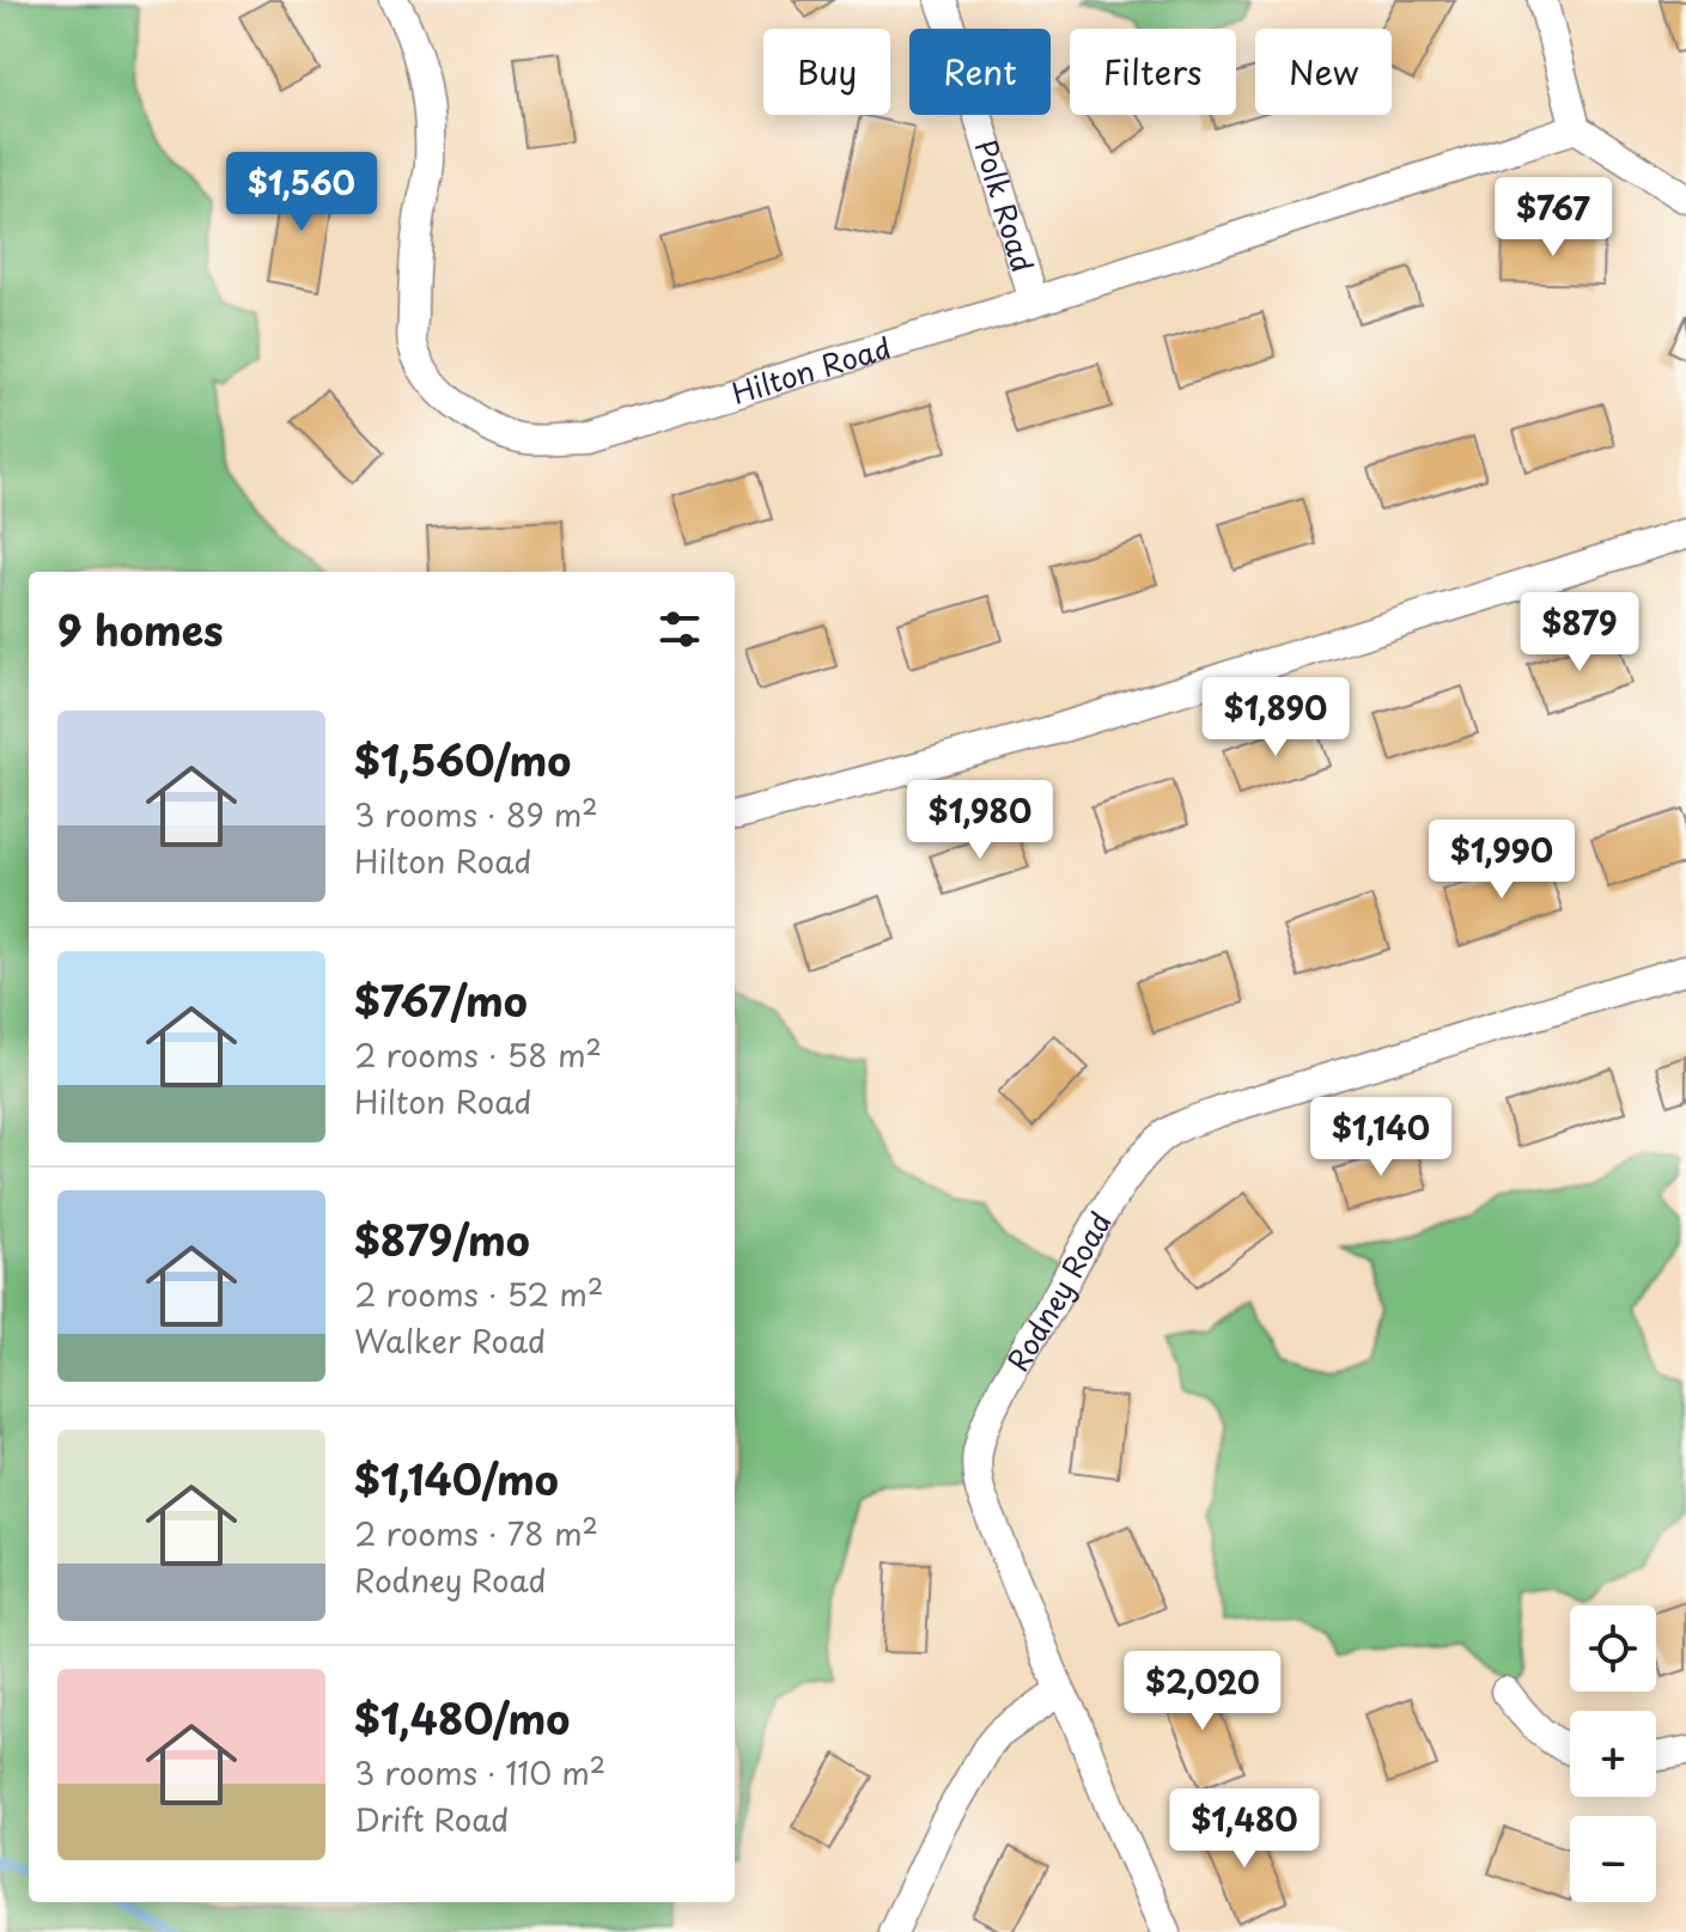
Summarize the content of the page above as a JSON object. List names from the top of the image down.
{
  "streets": {
    "street": ["Polk Road", "Hilton Road", "Rodney Road"]
  },
  "crossings": [
    ["Polk Road", "Hilton Road"]
  ],
  "page": {
    "chip": [
      "Buy",
      "Rent",
      "Filters",
      "New"
    ],
    "price": [
      "$1,560",
      "$767",
      "$879",
      "$1,890",
      "$1,980",
      "$1,990",
      "$1,140",
      "$2,020",
      "$1,480"
    ],
    "heading": "9 homes",
    "list": [
      {
        "name": "$1,560/mo",
        "note": "3 rooms · 89 m² · Hilton Road"
      },
      {
        "name": "$767/mo",
        "note": "2 rooms · 58 m² · Hilton Road"
      },
      {
        "name": "$879/mo",
        "note": "2 rooms · 52 m² · Walker Road"
      },
      {
        "name": "$1,140/mo",
        "note": "2 rooms · 78 m² · Rodney Road"
      },
      {
        "name": "$1,480/mo",
        "note": "3 rooms · 110 m² · Drift Road"
      }
    ],
    "map_buttons": ["+", "−"]
  }
}
